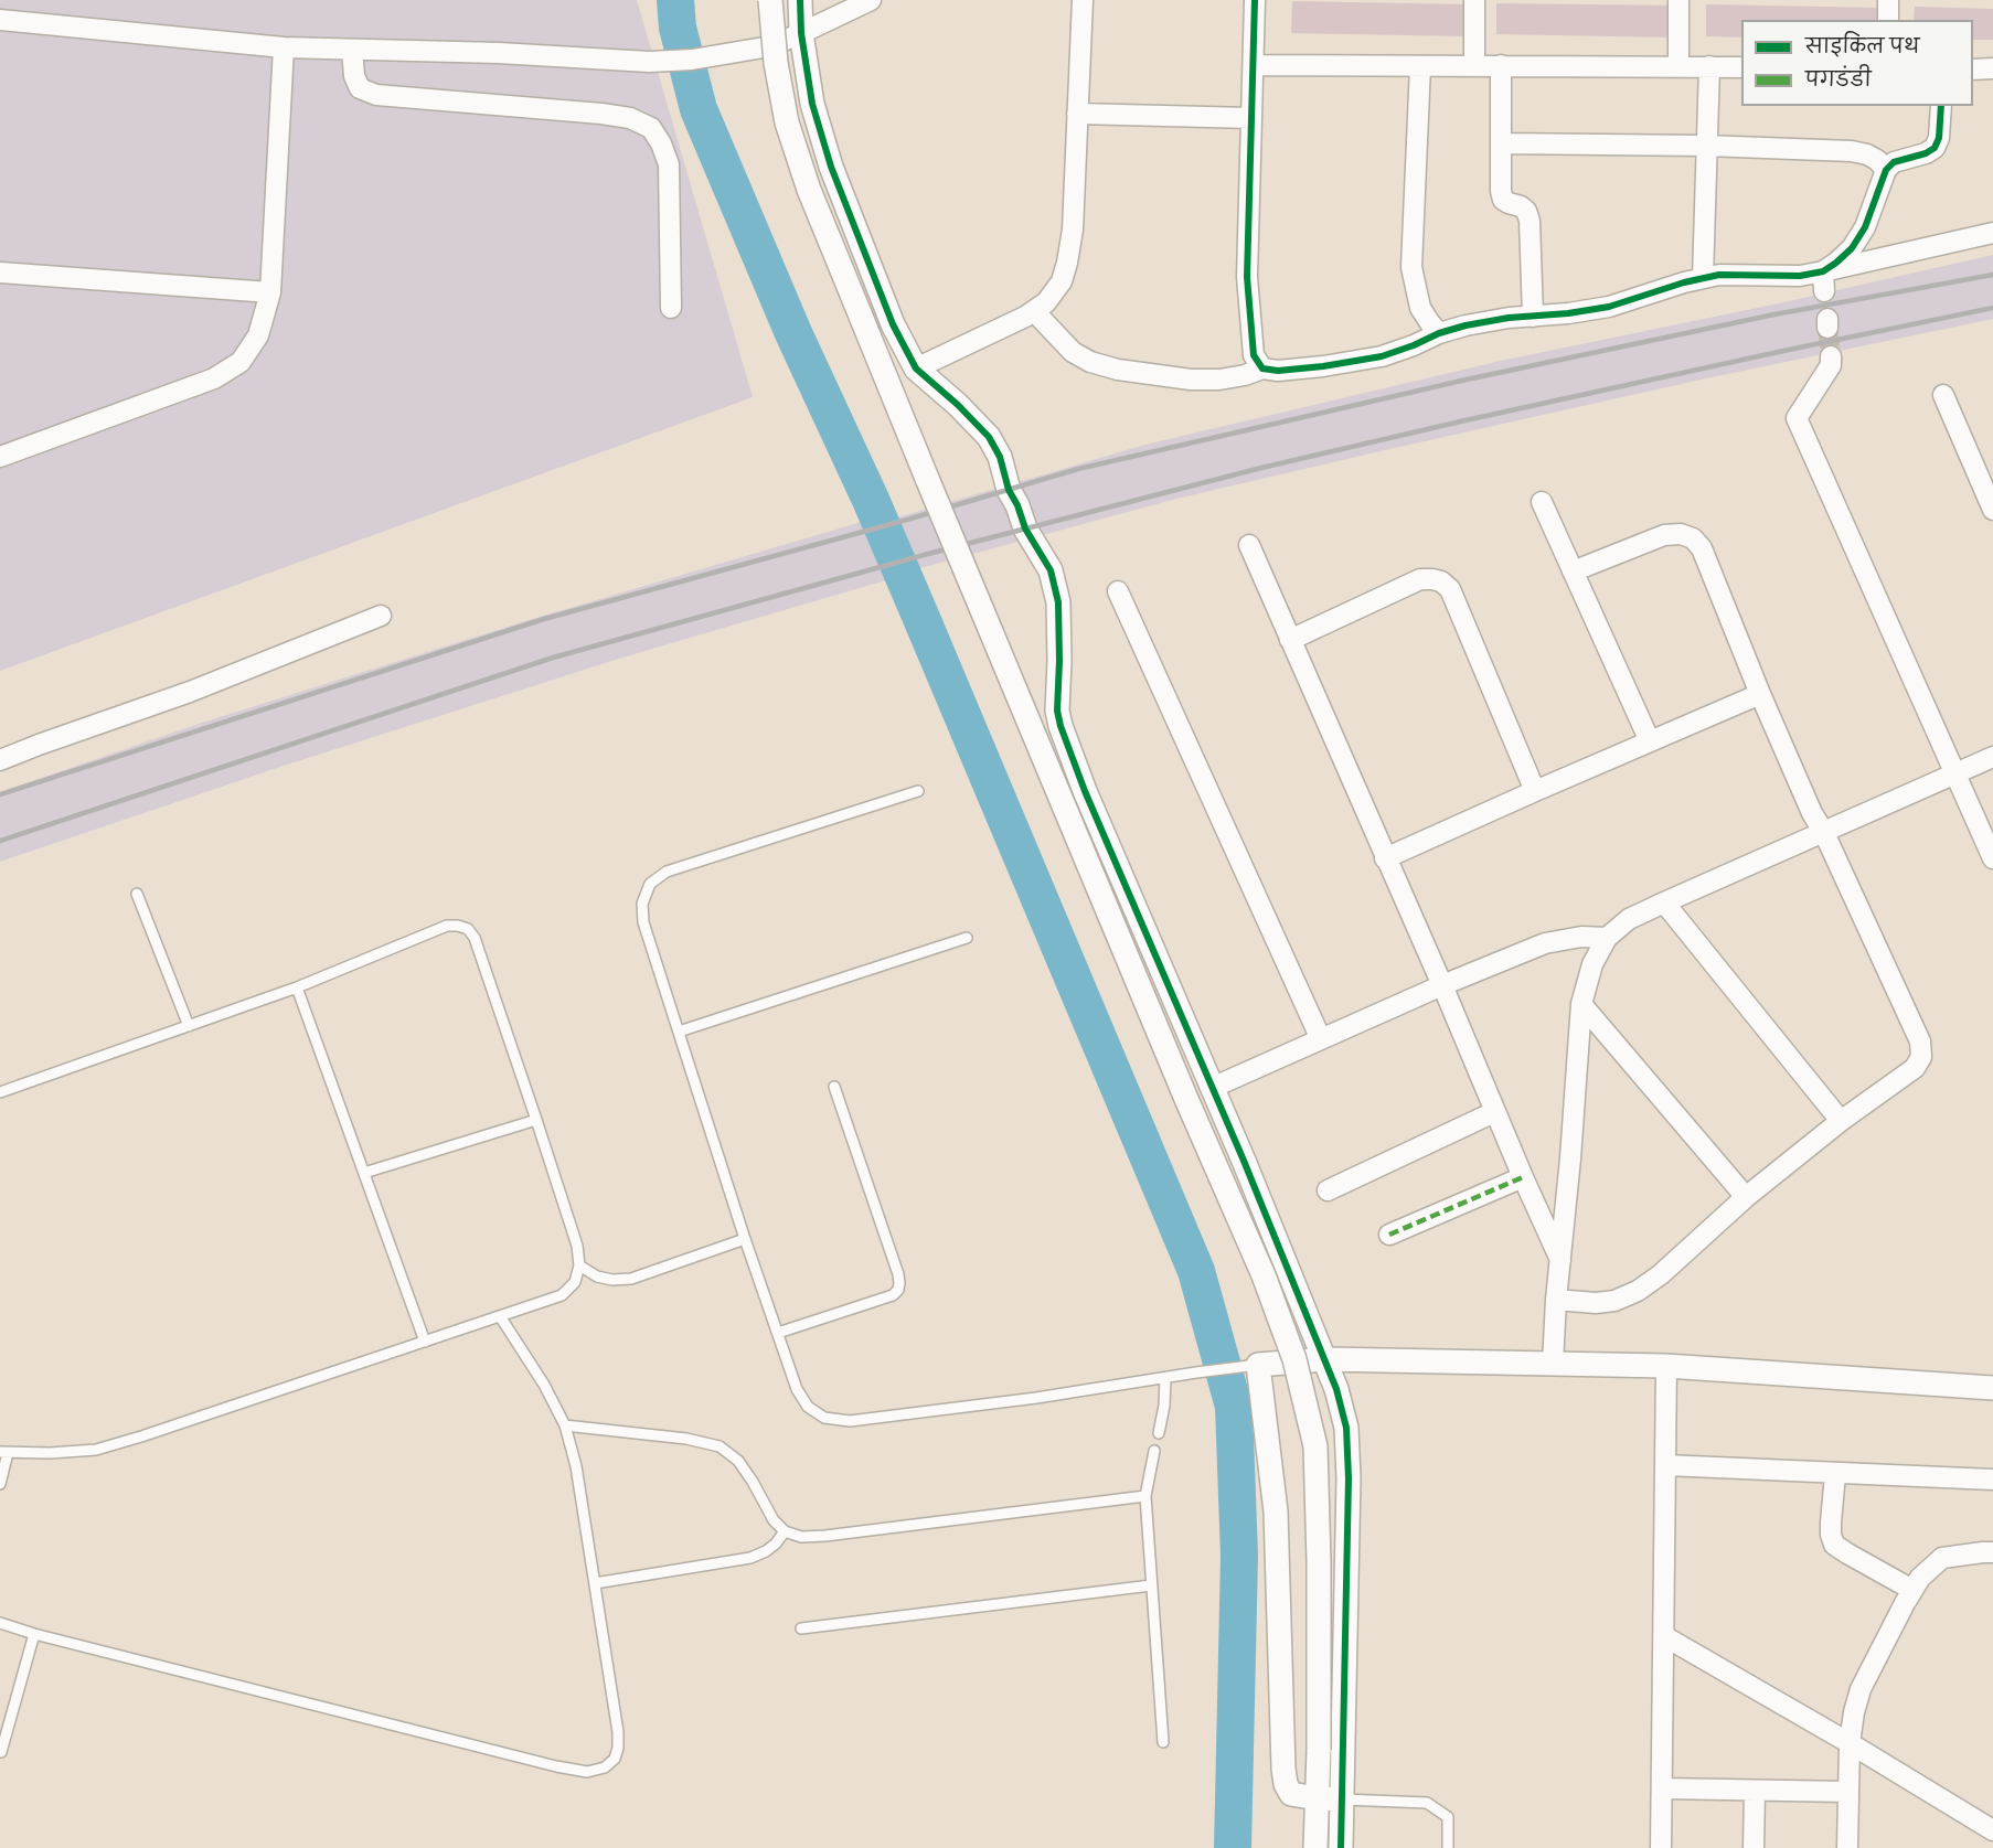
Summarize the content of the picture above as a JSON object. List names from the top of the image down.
{
  "legend": ["साइकिल पथ", "पगडंडी"]
}
